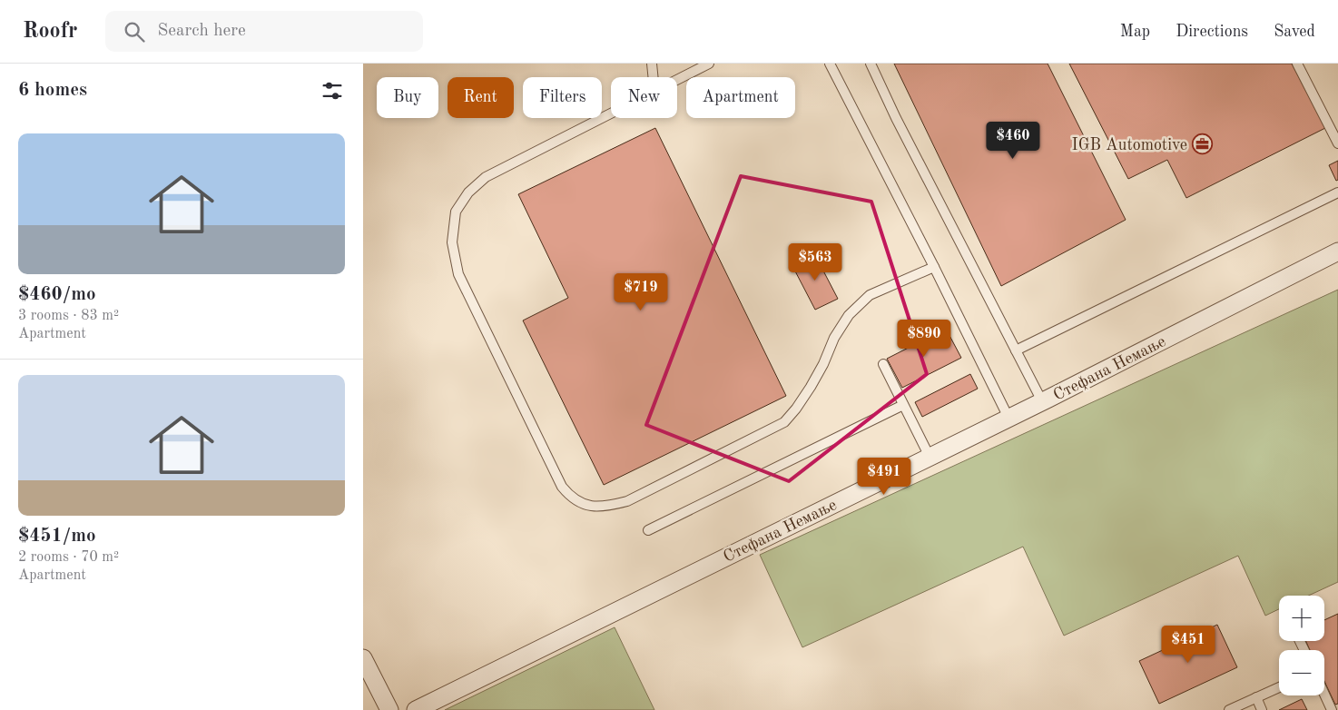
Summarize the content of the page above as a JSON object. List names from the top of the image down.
{
  "streets": {
    "street": ["Стефана Немање"]
  },
  "places": {
    "office": ["IGB Automotive"]
  },
  "page": {
    "header": "Roofr",
    "search": "Search here",
    "nav": ["Map", "Directions", "Saved"],
    "heading": "6 homes",
    "chip": [
      "Buy",
      "Rent",
      "Filters",
      "New",
      "Apartment"
    ],
    "list": [
      {
        "name": "$460/mo",
        "note": "3 rooms · 83 m² · Apartment"
      },
      {
        "name": "$451/mo",
        "note": "2 rooms · 70 m² · Apartment"
      }
    ],
    "price": [
      "$460",
      "$563",
      "$719",
      "$890",
      "$491",
      "$451"
    ],
    "map_buttons": ["+", "−"]
  }
}
